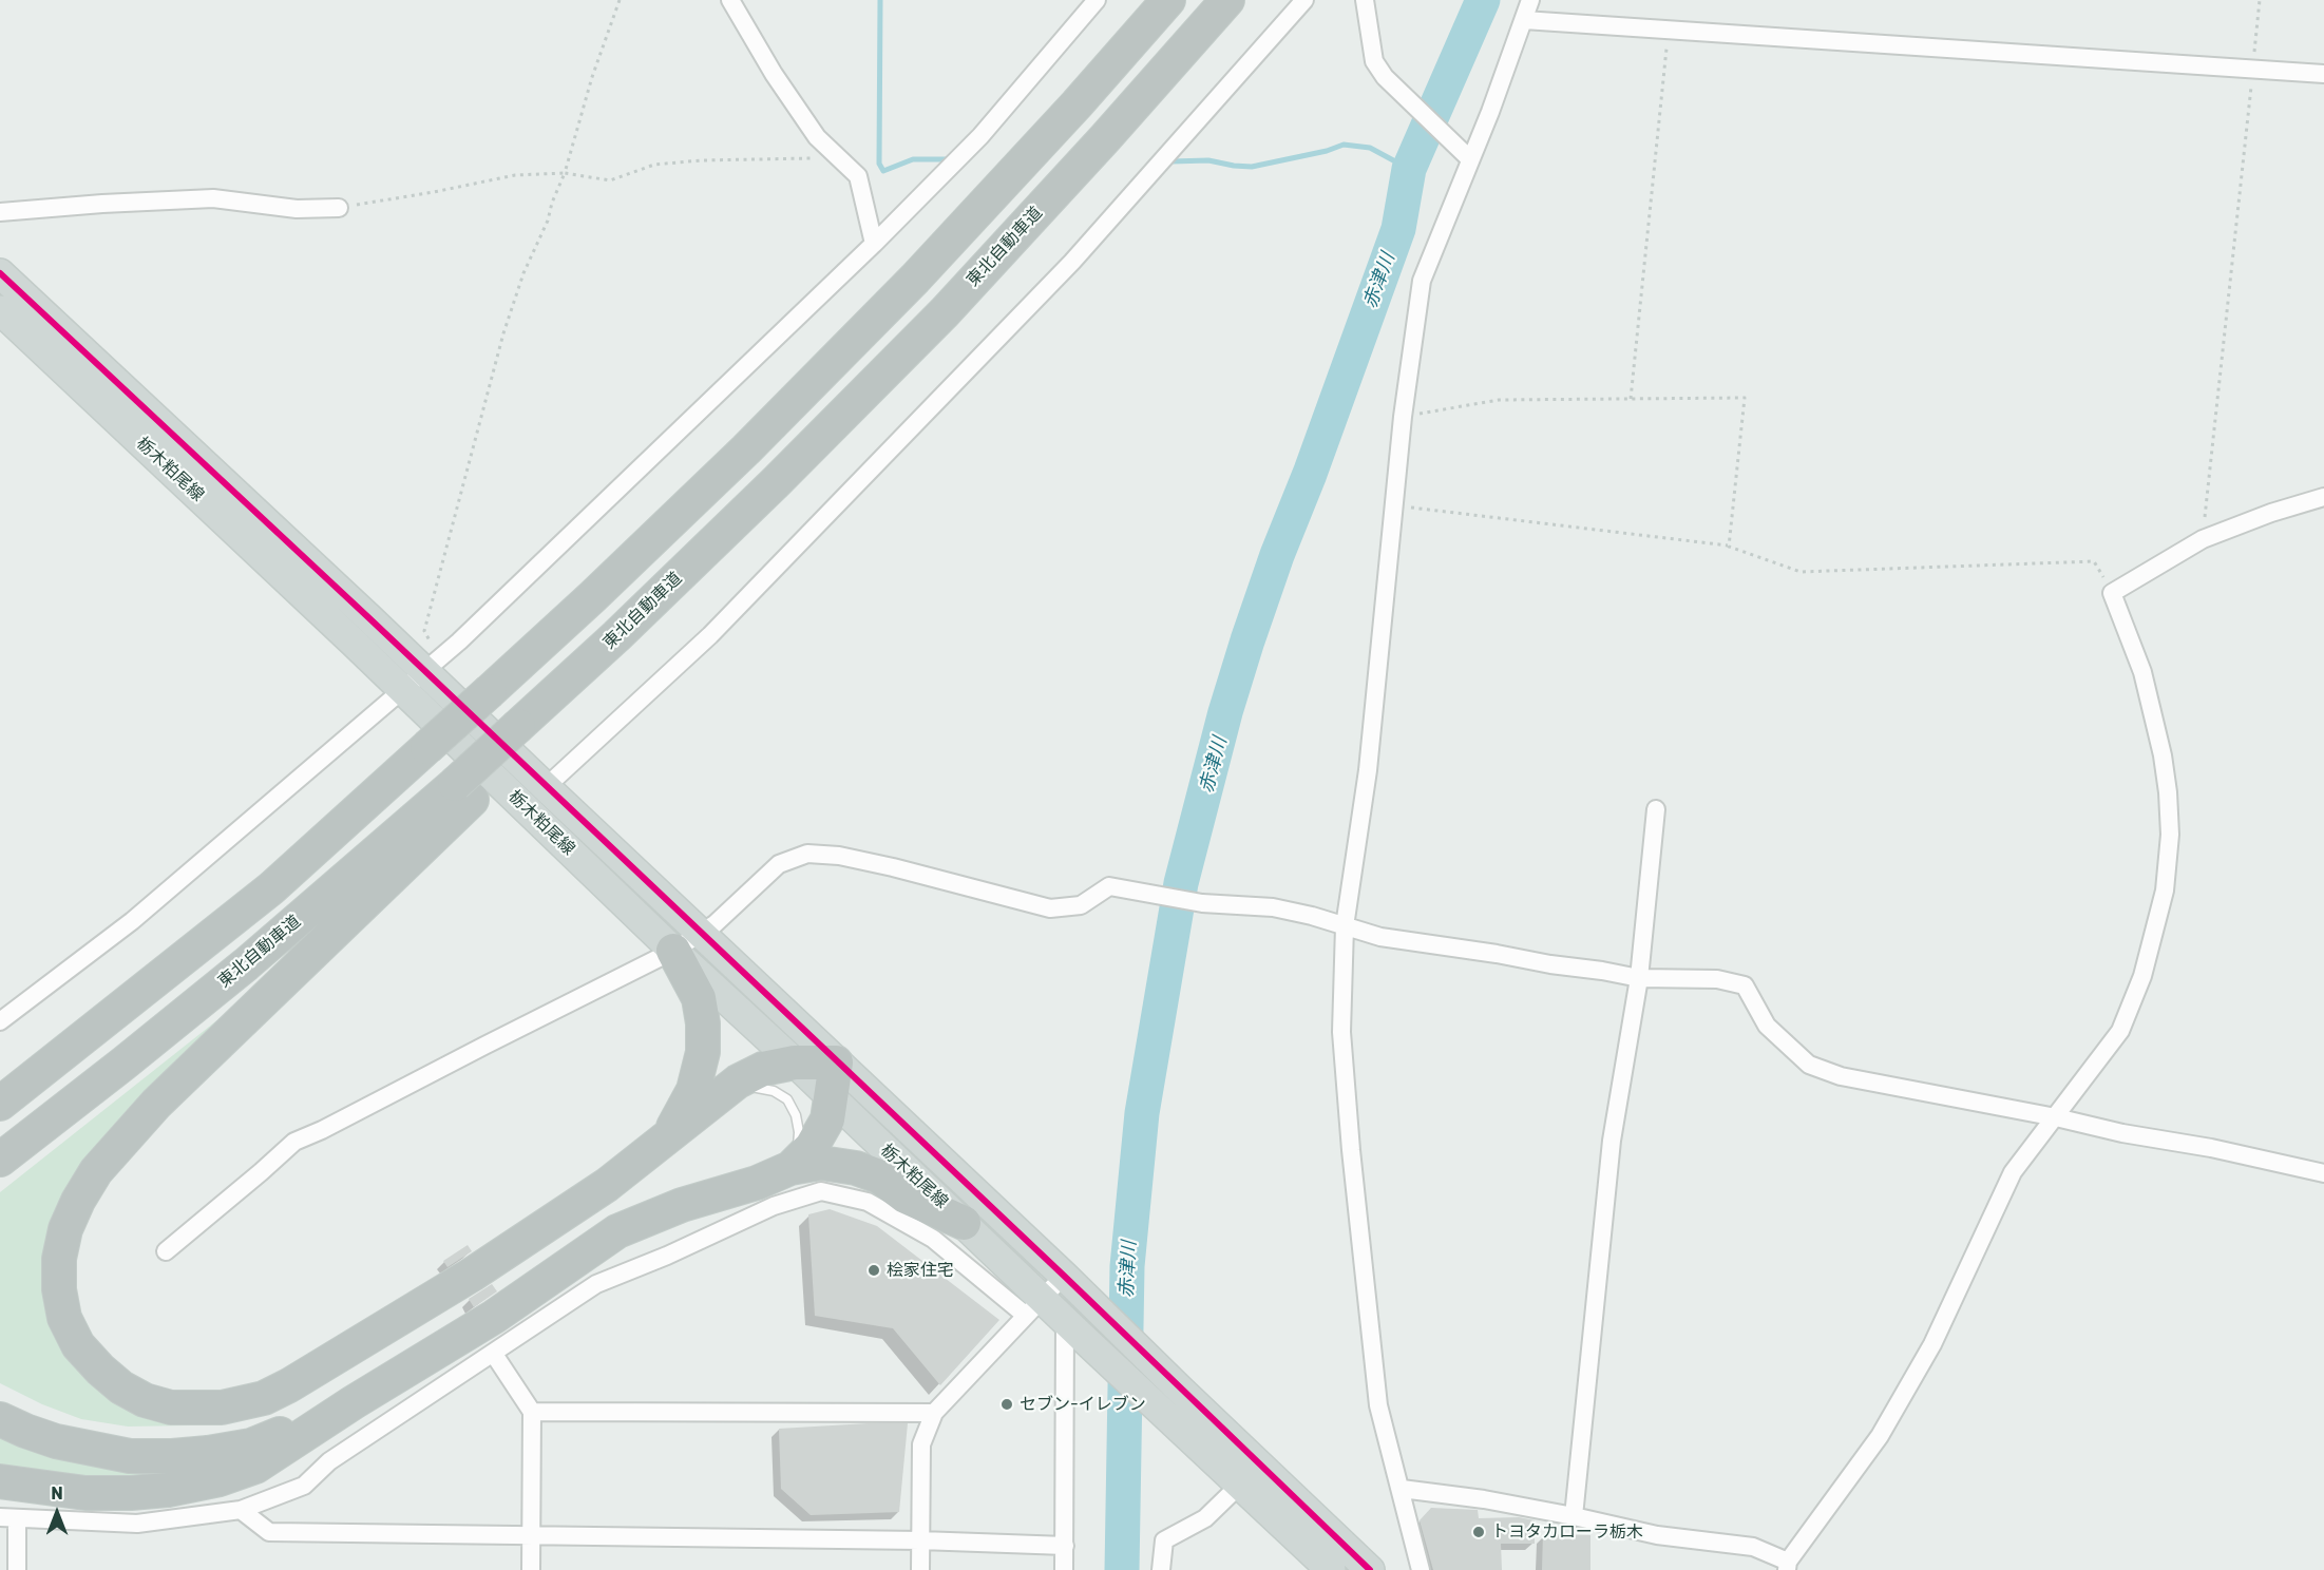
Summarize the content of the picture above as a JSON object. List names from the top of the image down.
{
  "streets": {
    "highway": ["東北自動車道"],
    "main road": ["栃木粕尾線"]
  },
  "water": ["赤津川"],
  "places": ["桧家住宅", "セブン-イレブン", "トヨタカローラ栃木"],
  "north": "top"
}
